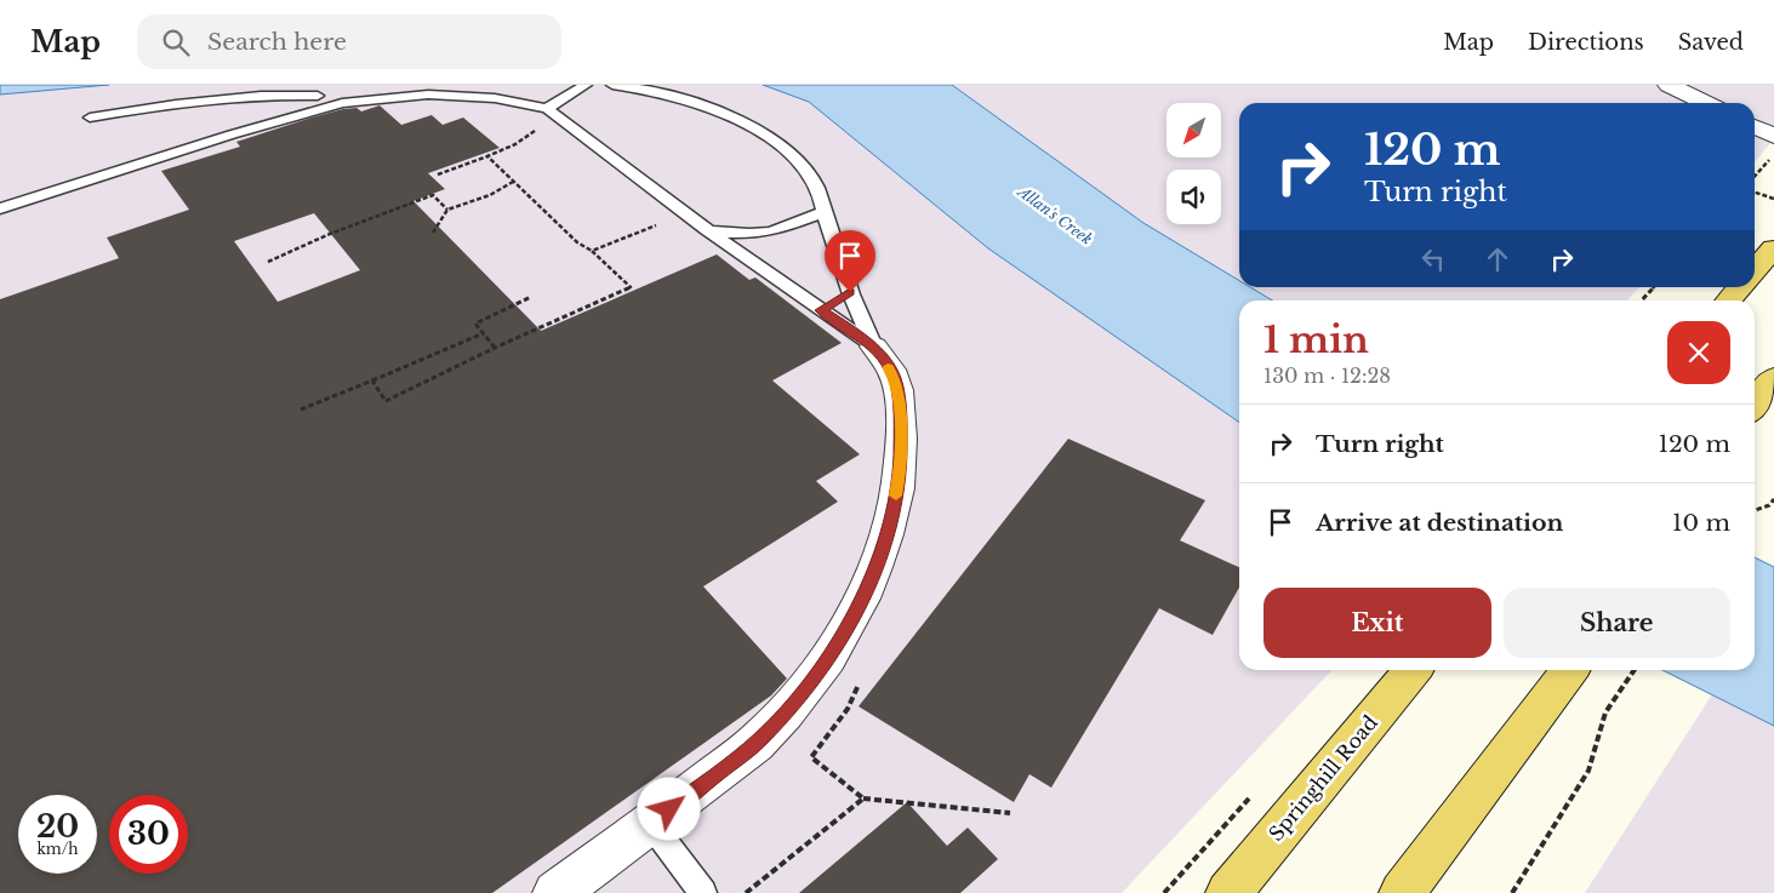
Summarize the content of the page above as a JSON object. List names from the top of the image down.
{
  "streets": {
    "main road": ["Springhill Road"]
  },
  "water": ["Allan's Creek"],
  "north": "bottom left",
  "page": {
    "header": "Map",
    "search": "Search here",
    "nav": ["Map", "Directions", "Saved"],
    "turn": ["120 m", "Turn right"],
    "heading": ["1 min", "130 m · 12:28"],
    "list": [
      {
        "name": "Turn right",
        "value": "120 m"
      },
      {
        "name": "Arrive at destination",
        "value": "10 m"
      }
    ],
    "buttons": ["Exit", "Share"],
    "speed": "20 km/h",
    "limit": "30"
  }
}
